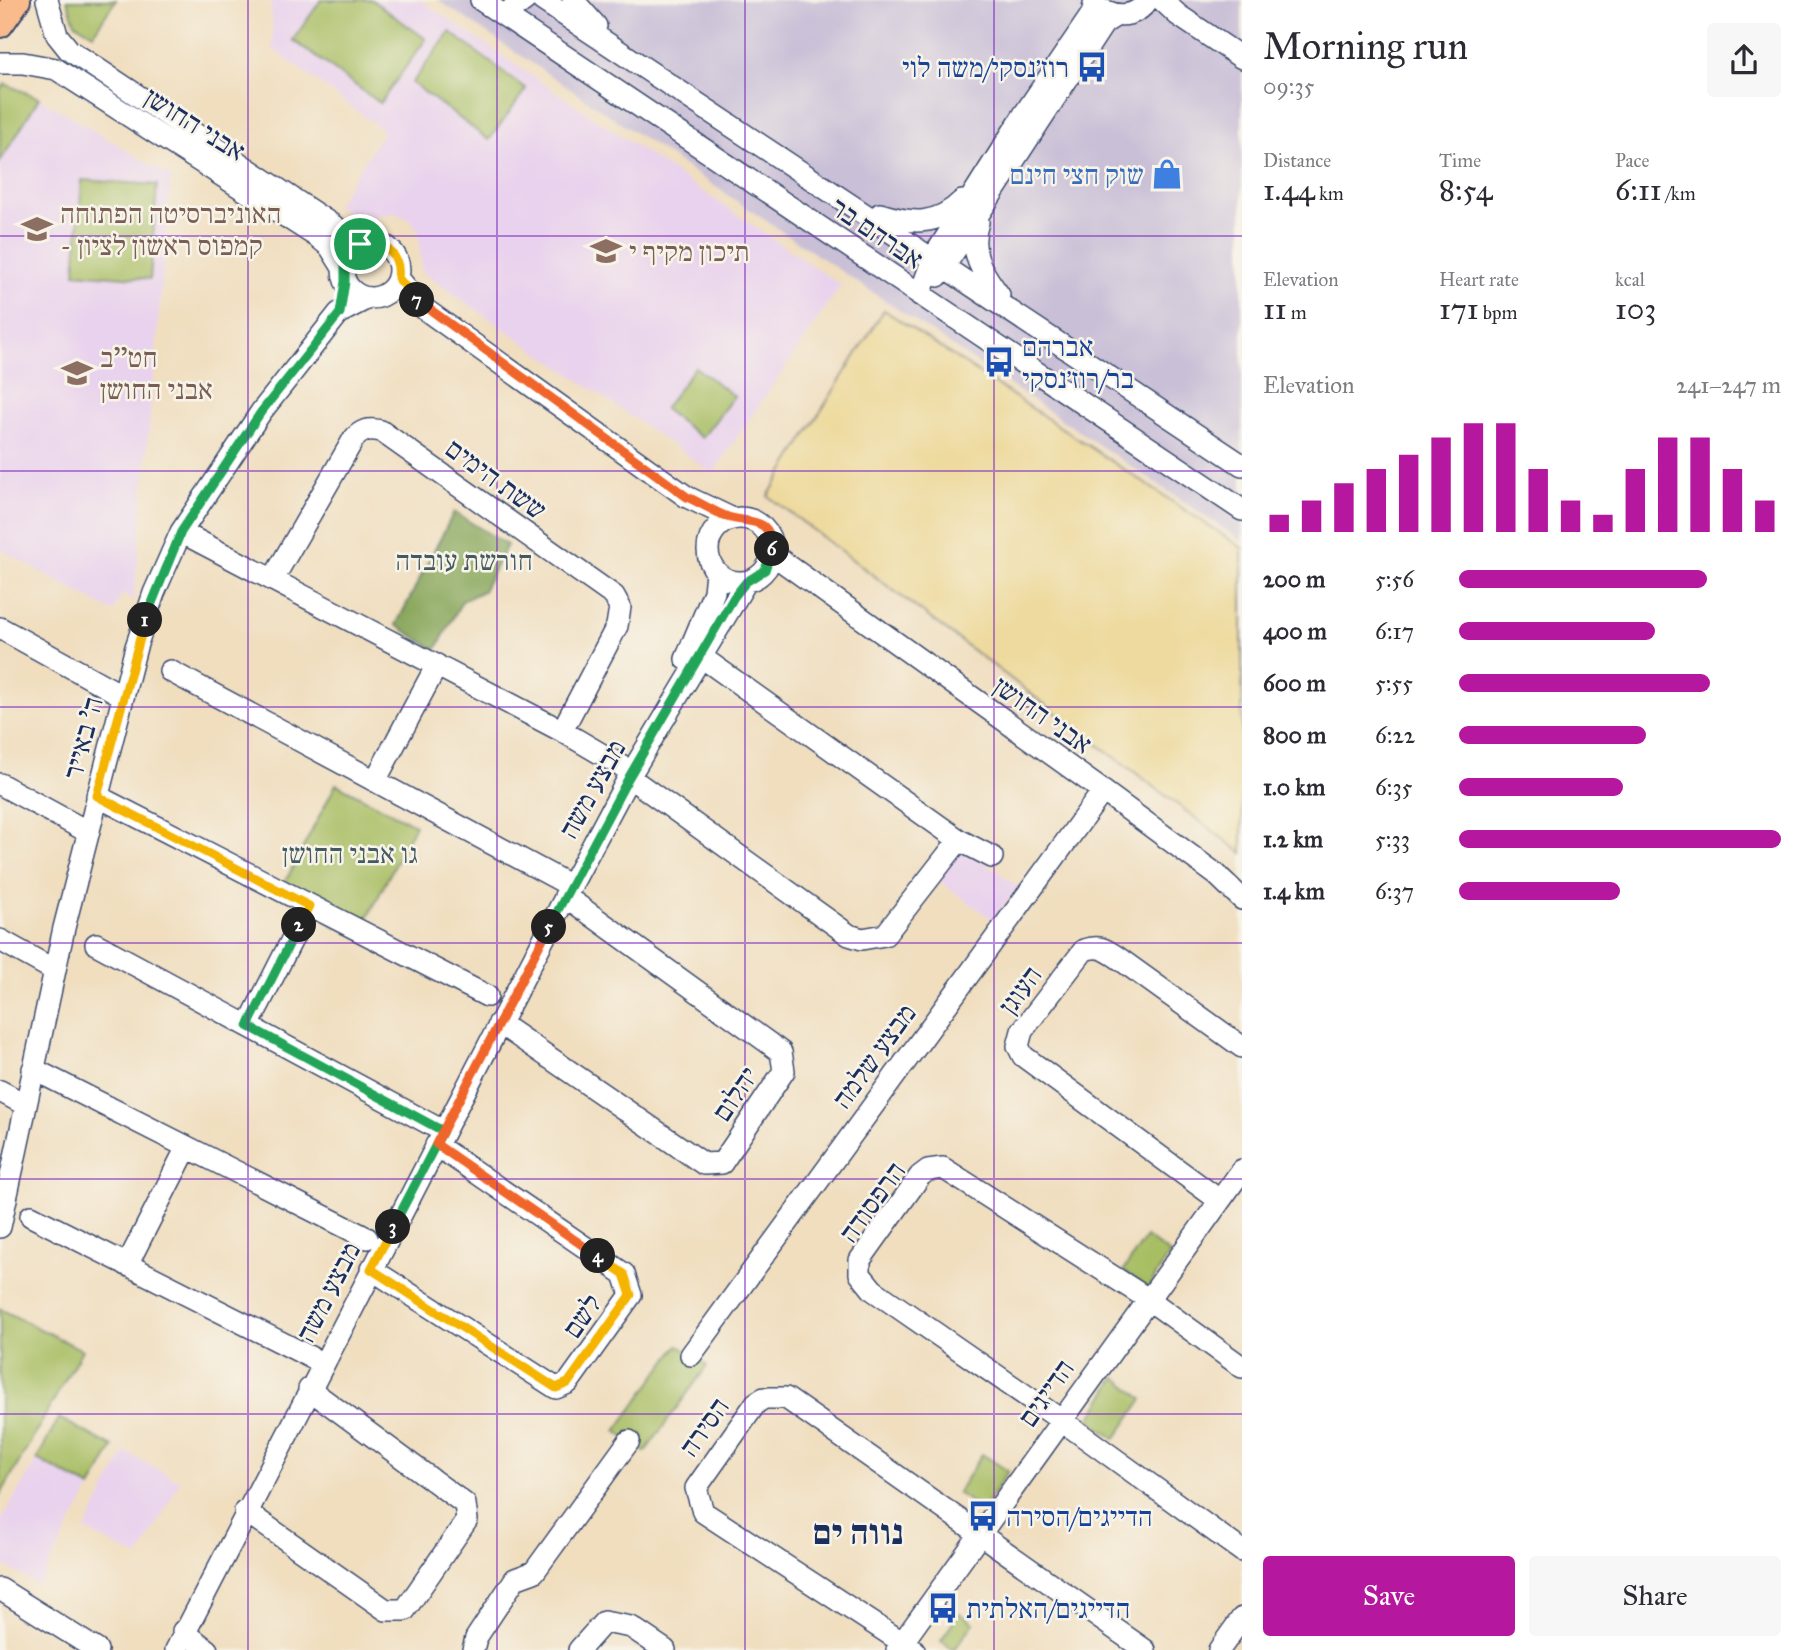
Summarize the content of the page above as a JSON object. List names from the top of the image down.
{
  "streets": {
    "street": [
      "אבני החושן",
      "אברהם בר",
      "ששת הימים",
      "ה' באייר",
      "מבצע משה",
      "העוגן",
      "מבצע שלמה",
      "יהלום",
      "הרפסודה",
      "לשם",
      "הדייגים",
      "הסירה"
    ]
  },
  "crossings": [
    ["אבני החושן", "ה' באייר"],
    ["אבני החושן", "מבצע משה"],
    ["אבני החושן", "מבצע שלמה"],
    ["מבצע משה", "יהלום"],
    ["מבצע משה", "לשם"],
    ["העוגן", "הדייגים"],
    ["הרפסודה", "הדייגים"],
    ["הדייגים", "הסירה"]
  ],
  "districts": ["נווה ים"],
  "parks": ["חורשת עובדה", "גו אבני החושן"],
  "places": {
    "bus stop": [
      "רוז׳נסקי/משה לוי",
      "אברהם בר/רוז׳נסקי",
      "הדייגים/הסירה",
      "הדייגים/האלתית"
    ],
    "shop": ["שוק חצי חינם"],
    "school or university": ["האוניברסיטה הפתוחה - קמפוס ראשון לציון", "תיכון מקיף י", "חט''ב אבני החושן"]
  },
  "page": {
    "heading": ["Morning run", "09:35"],
    "stats": [
      ["Distance", "1.44 km"],
      ["Time", "8:54"],
      ["Pace", "6:11 /km"],
      ["Elevation", "11 m"],
      ["Heart rate", "171 bpm"],
      ["kcal", "103"]
    ],
    "pins": [
      "7",
      "6",
      "1",
      "2",
      "5",
      "3",
      "4"
    ],
    "chart": ["Elevation", "241–247 m"],
    "list": [
      {
        "name": "200 m",
        "note": "5:56"
      },
      {
        "name": "400 m",
        "note": "6:17"
      },
      {
        "name": "600 m",
        "note": "5:55"
      },
      {
        "name": "800 m",
        "note": "6:22"
      },
      {
        "name": "1.0 km",
        "note": "6:35"
      },
      {
        "name": "1.2 km",
        "note": "5:33"
      },
      {
        "name": "1.4 km",
        "note": "6:37"
      }
    ],
    "buttons": ["Save", "Share"]
  }
}
